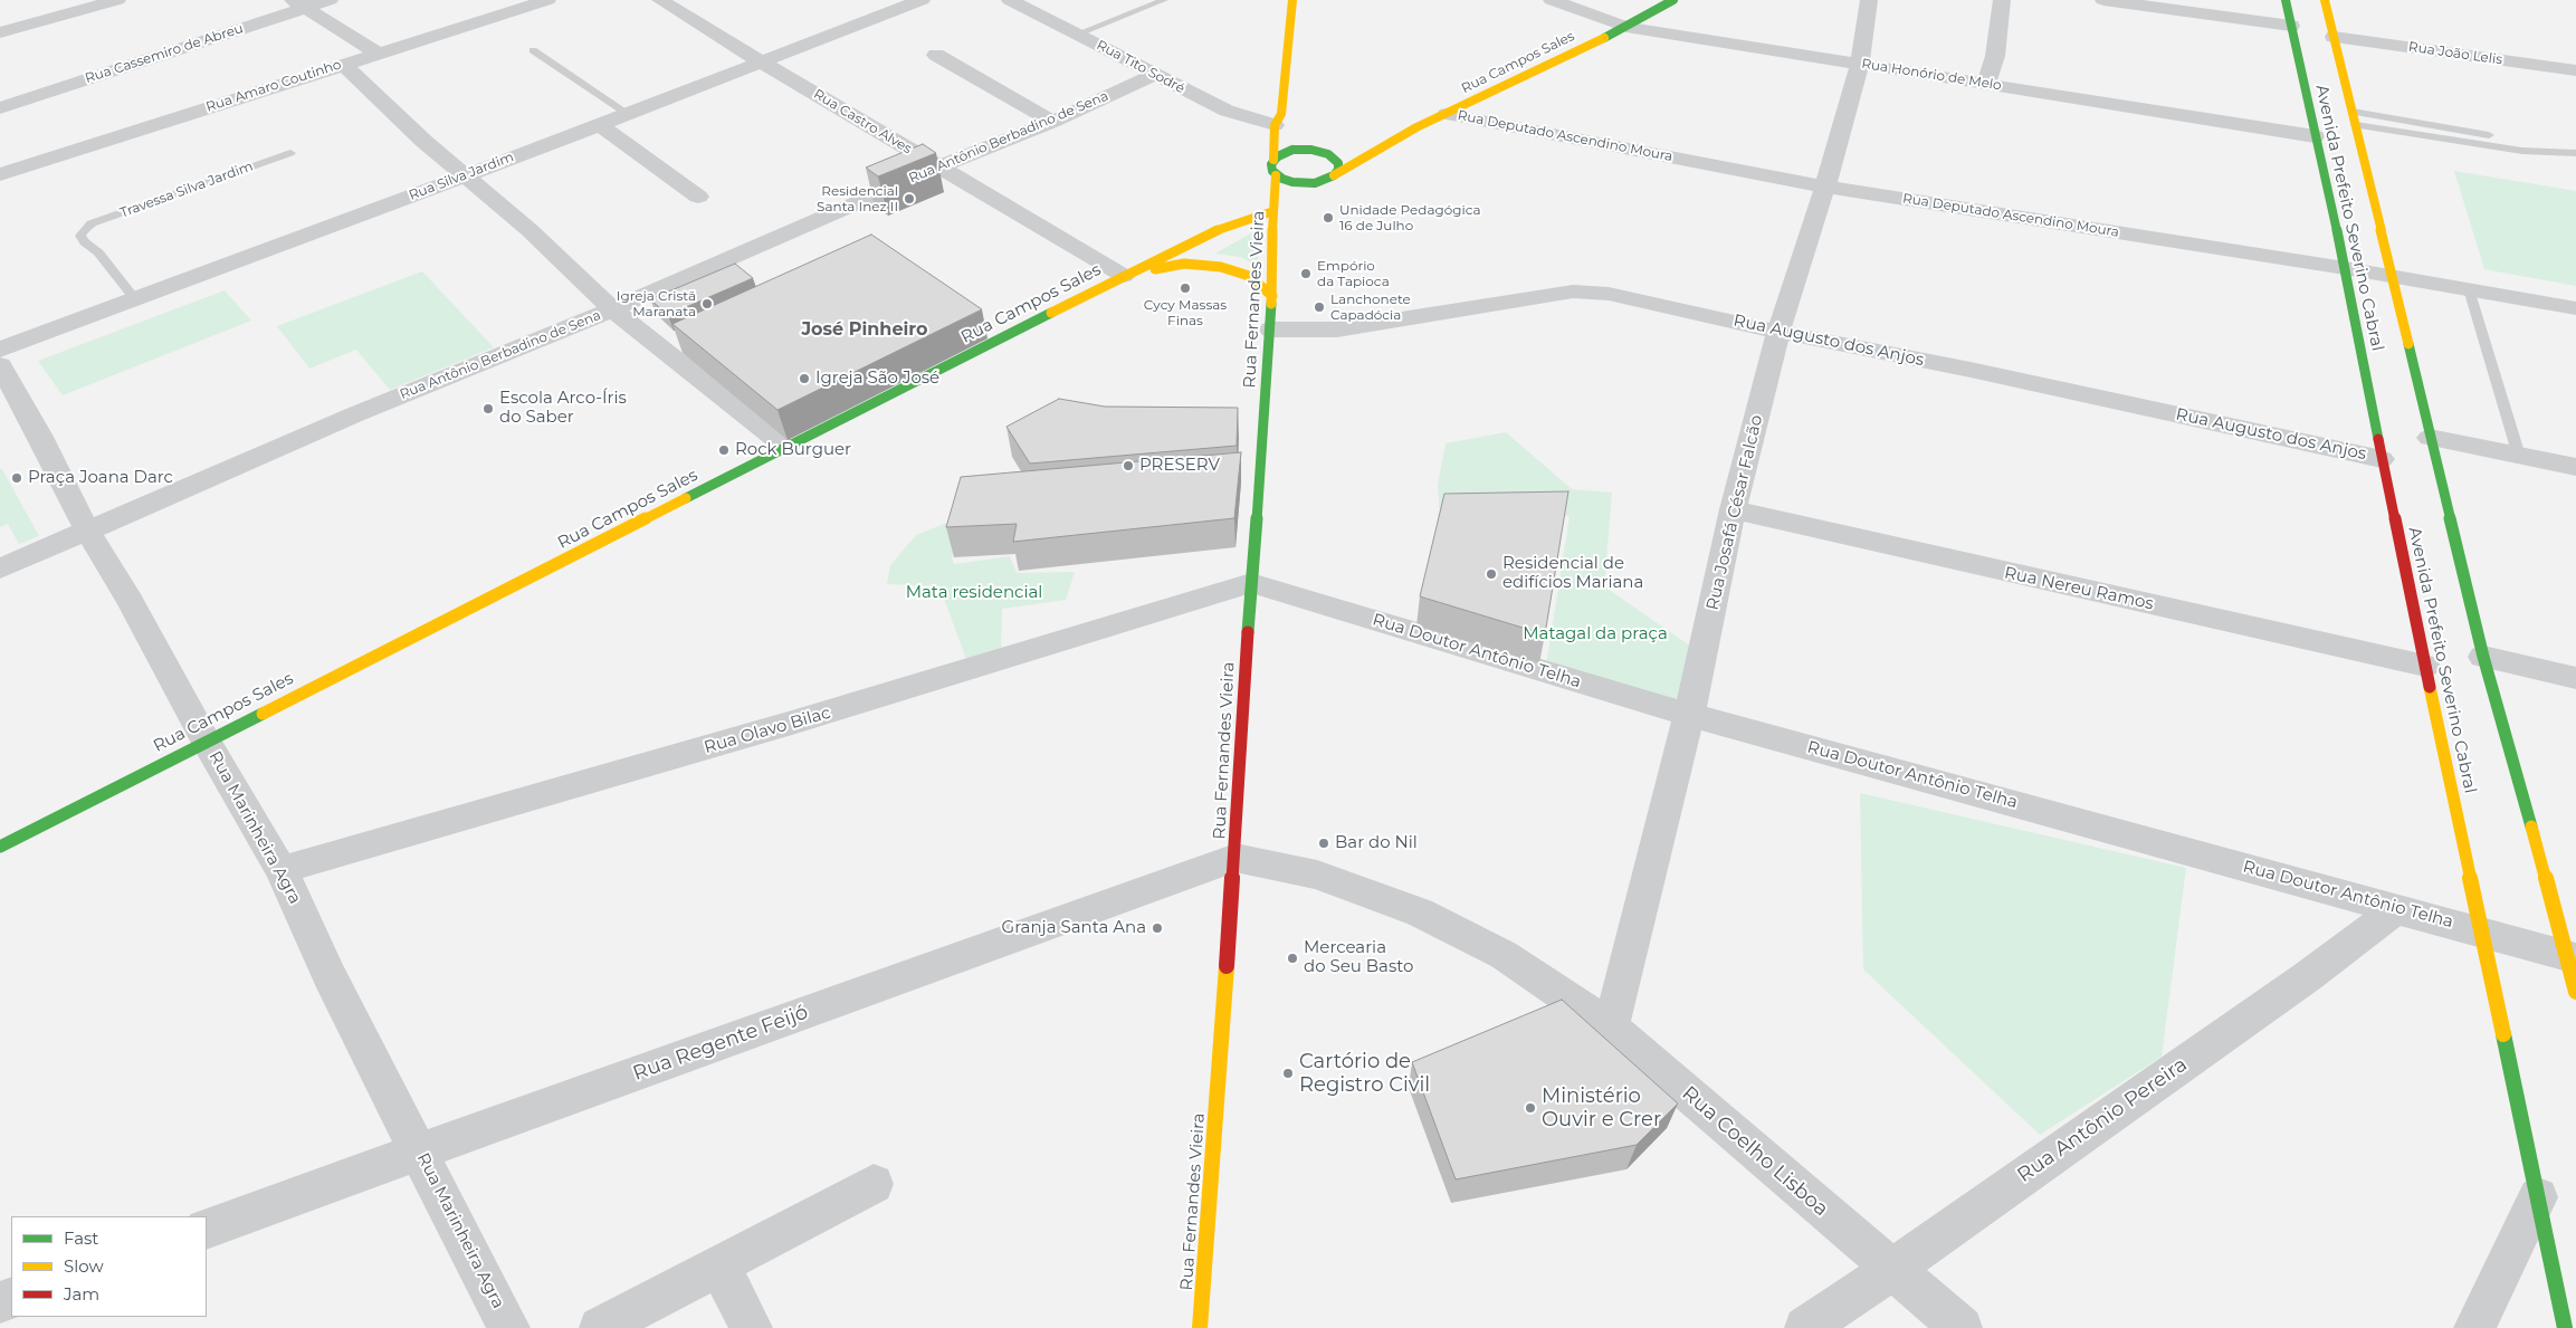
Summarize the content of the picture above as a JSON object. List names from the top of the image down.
{
  "streets": {
    "street": [
      "Rua Cassemiro de Abreu",
      "Rua João Lelis",
      "Rua Campos Sales",
      "Rua Tito Sodré",
      "Rua Honório de Melo",
      "Rua Amaro Coutinho",
      "Rua Castro Alves",
      "Rua Deputado Ascendino Moura",
      "Rua Antônio Berbadino de Sena",
      "Rua Silva Jardim",
      "Avenida Prefeito Severino Cabral",
      "Rua Fernandes Vieira",
      "Rua Augusto dos Anjos",
      "Rua Josafá César Falcão",
      "Rua Nereu Ramos",
      "Rua Doutor Antônio Telha",
      "Rua Olavo Bilac",
      "Rua Marinheira Agra",
      "Rua Regente Feijó",
      "Rua Antônio Pereira",
      "Rua Coelho Lisboa"
    ],
    "lane": ["Travessa Silva Jardim"]
  },
  "crossings": [
    ["Rua João Lelis", "Avenida Prefeito Severino Cabral"],
    ["Rua Campos Sales", "Rua Honório de Melo"],
    ["Rua Campos Sales", "Rua Castro Alves"],
    ["Rua Campos Sales", "Rua Deputado Ascendino Moura"],
    ["Rua Campos Sales", "Rua Fernandes Vieira"],
    ["Rua Campos Sales", "Rua Marinheira Agra"],
    ["Rua Tito Sodré", "Rua Antônio Berbadino de Sena"],
    ["Rua Honório de Melo", "Avenida Prefeito Severino Cabral"],
    ["Rua Honório de Melo", "Rua Josafá César Falcão"],
    ["Rua Castro Alves", "Rua Antônio Berbadino de Sena"],
    ["Rua Castro Alves", "Rua Silva Jardim"],
    ["Rua Deputado Ascendino Moura", "Avenida Prefeito Severino Cabral"],
    ["Rua Deputado Ascendino Moura", "Rua Josafá César Falcão"],
    ["Rua Antônio Berbadino de Sena", "Rua Marinheira Agra"],
    ["Avenida Prefeito Severino Cabral", "Rua Augusto dos Anjos"],
    ["Avenida Prefeito Severino Cabral", "Rua Nereu Ramos"],
    ["Avenida Prefeito Severino Cabral", "Rua Doutor Antônio Telha"],
    ["Rua Fernandes Vieira", "Rua Augusto dos Anjos"],
    ["Rua Fernandes Vieira", "Rua Doutor Antônio Telha"],
    ["Rua Fernandes Vieira", "Rua Olavo Bilac"],
    ["Rua Fernandes Vieira", "Rua Regente Feijó"],
    ["Rua Fernandes Vieira", "Rua Coelho Lisboa"],
    ["Rua Augusto dos Anjos", "Rua Josafá César Falcão"],
    ["Rua Josafá César Falcão", "Rua Nereu Ramos"],
    ["Rua Josafá César Falcão", "Rua Doutor Antônio Telha"],
    ["Rua Josafá César Falcão", "Rua Coelho Lisboa"],
    ["Rua Doutor Antônio Telha", "Rua Olavo Bilac"],
    ["Rua Doutor Antônio Telha", "Rua Antônio Pereira"],
    ["Rua Olavo Bilac", "Rua Marinheira Agra"],
    ["Rua Marinheira Agra", "Rua Regente Feijó"],
    ["Rua Regente Feijó", "Rua Coelho Lisboa"],
    ["Rua Antônio Pereira", "Rua Coelho Lisboa"]
  ],
  "districts": ["José Pinheiro"],
  "parks": ["Mata residencial", "Matagal da praça"],
  "places": [
    "Residencial Santa Inez II",
    "Unidade Pedagógica 16 de Julho",
    "Empório da Tapioca",
    "Cycy Massas Finas",
    "Igreja Cristã Maranata",
    "Lanchonete Capadócia",
    "Igreja São José",
    "Escola Arco-Íris do Saber",
    "Rock Burguer",
    "PRESERV",
    "Praça Joana Darc",
    "Residencial de edifícios Mariana",
    "Bar do Nil",
    "Granja Santa Ana",
    "Mercearia do Seu Basto",
    "Cartório de Registro Civil",
    "Ministério Ouvir e Crer"
  ],
  "legend": ["Fast", "Slow", "Jam"]
}
